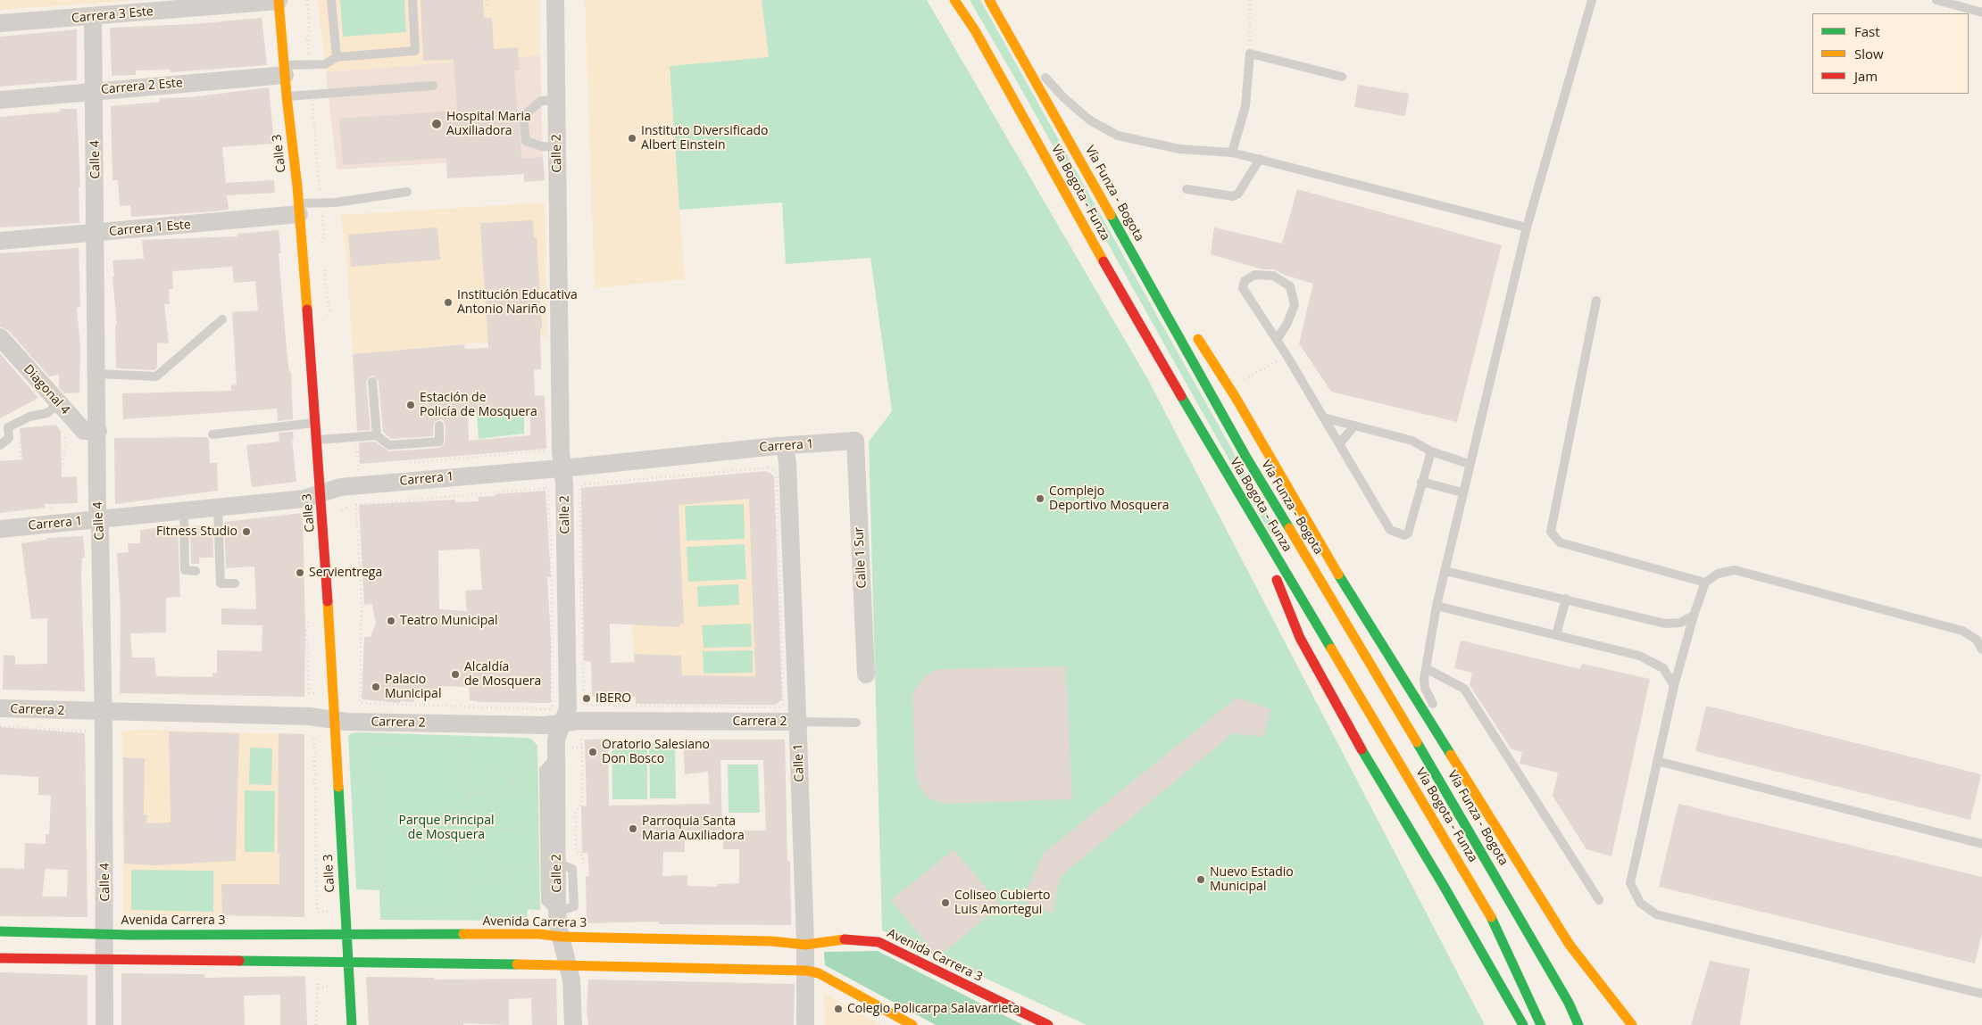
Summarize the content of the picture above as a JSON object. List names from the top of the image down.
{
  "streets": {
    "main road": [
      "Calle 3",
      "Vía Bogota - Funza",
      "Vía Funza - Bogota",
      "Avenida Carrera 3"
    ],
    "street": [
      "Carrera 3 Este",
      "Carrera 2 Este",
      "Calle 2",
      "Calle 4",
      "Carrera 1 Este",
      "Diagonal 4",
      "Carrera 1",
      "Calle 1 Sur",
      "Carrera 2",
      "Calle 1"
    ]
  },
  "crossings": [
    ["Carrera 3 Este", "Calle 3"],
    ["Carrera 3 Este", "Calle 4"],
    ["Carrera 2 Este", "Calle 3"],
    ["Carrera 2 Este", "Calle 4"],
    ["Calle 3", "Carrera 1 Este"],
    ["Calle 3", "Carrera 1"],
    ["Calle 3", "Carrera 2"],
    ["Calle 3", "Avenida Carrera 3"],
    ["Calle 2", "Carrera 1"],
    ["Calle 2", "Carrera 2"],
    ["Calle 2", "Avenida Carrera 3"],
    ["Calle 4", "Carrera 1 Este"],
    ["Calle 4", "Diagonal 4"],
    ["Calle 4", "Carrera 1"],
    ["Calle 4", "Carrera 2"],
    ["Calle 4", "Avenida Carrera 3"],
    ["Carrera 1", "Calle 1 Sur"],
    ["Carrera 1", "Calle 1"],
    ["Carrera 2", "Calle 1"],
    ["Calle 1", "Avenida Carrera 3"]
  ],
  "parks": ["Parque Principal de Mosquera"],
  "places": [
    "Hospital Maria Auxiliadora",
    "Instituto Diversificado Albert Einstein",
    "Institución Educativa Antonio Nariño",
    "Estación de Policía de Mosquera",
    "Complejo Deportivo Mosquera",
    "Fitness Studio",
    "Servientrega",
    "Teatro Municipal",
    "Alcaldía de Mosquera",
    "Palacio Municipal",
    "IBERO",
    "Oratorio Salesiano Don Bosco",
    "Parroquia Santa Maria Auxiliadora",
    "Nuevo Estadio Municipal",
    "Coliseo Cubierto Luis Amortegui",
    "Colegio Policarpa Salavarrieta"
  ],
  "legend": ["Fast", "Slow", "Jam"]
}
